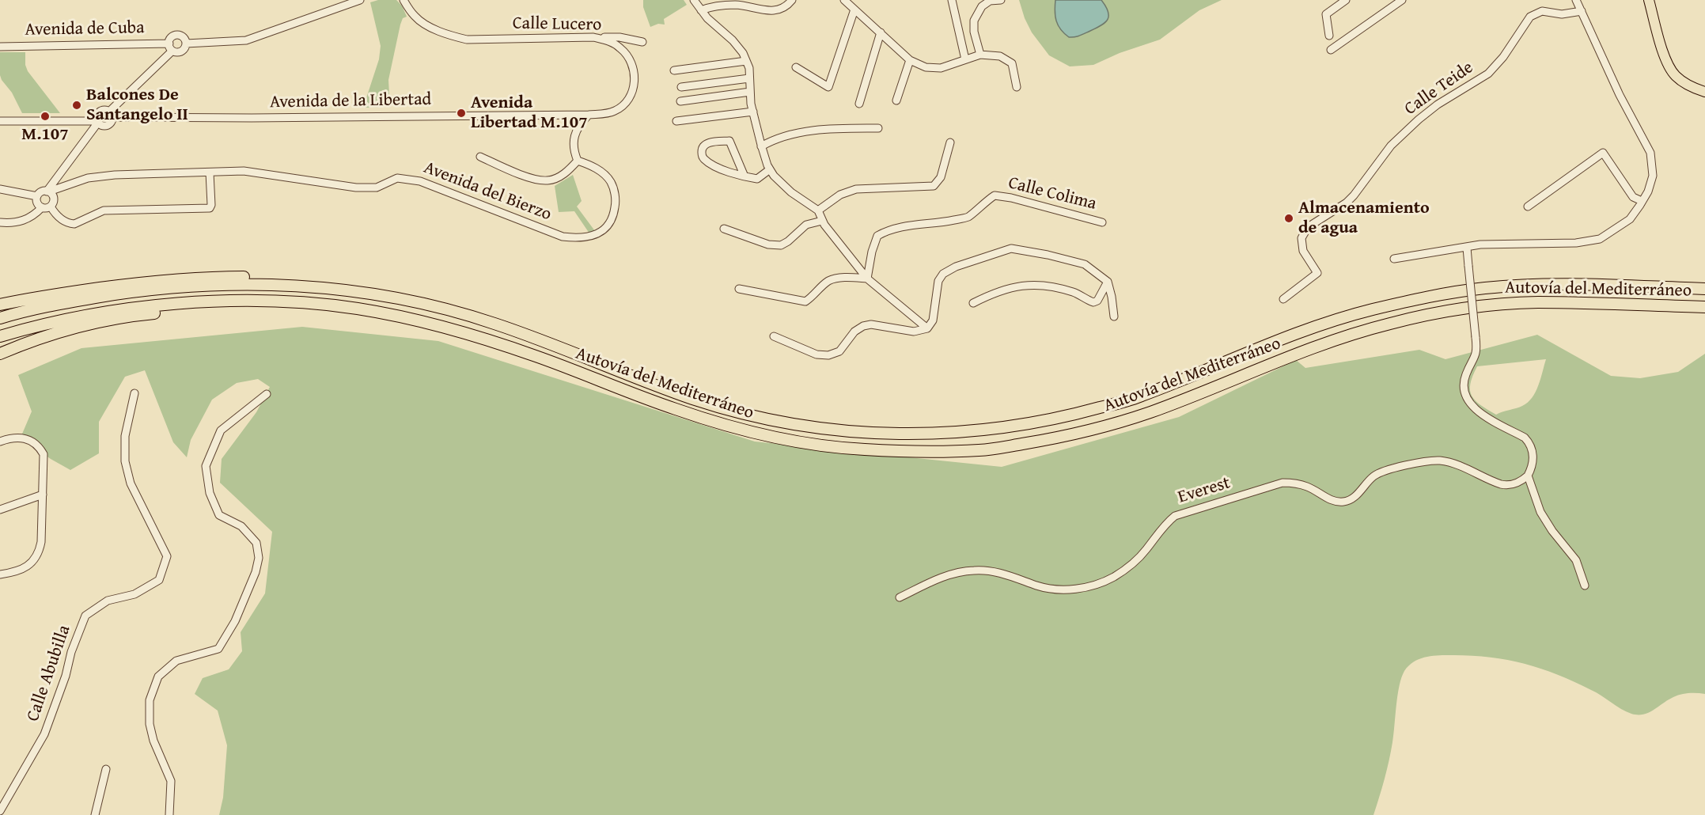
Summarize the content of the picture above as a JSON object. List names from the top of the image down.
{
  "streets": {
    "highway": ["Autovía del Mediterráneo"],
    "street": [
      "Calle Lucero",
      "Avenida de Cuba",
      "Calle Teide",
      "Avenida de la Libertad",
      "Avenida del Bierzo",
      "Calle Colima",
      "Everest",
      "Calle Abubilla"
    ]
  },
  "crossings": [
    ["Calle Lucero", "Avenida de la Libertad"]
  ],
  "places": [
    "Balcones De Santangelo II",
    "Avenida Libertad M.107",
    "M.107",
    "Almacenamiento de agua"
  ]
}
